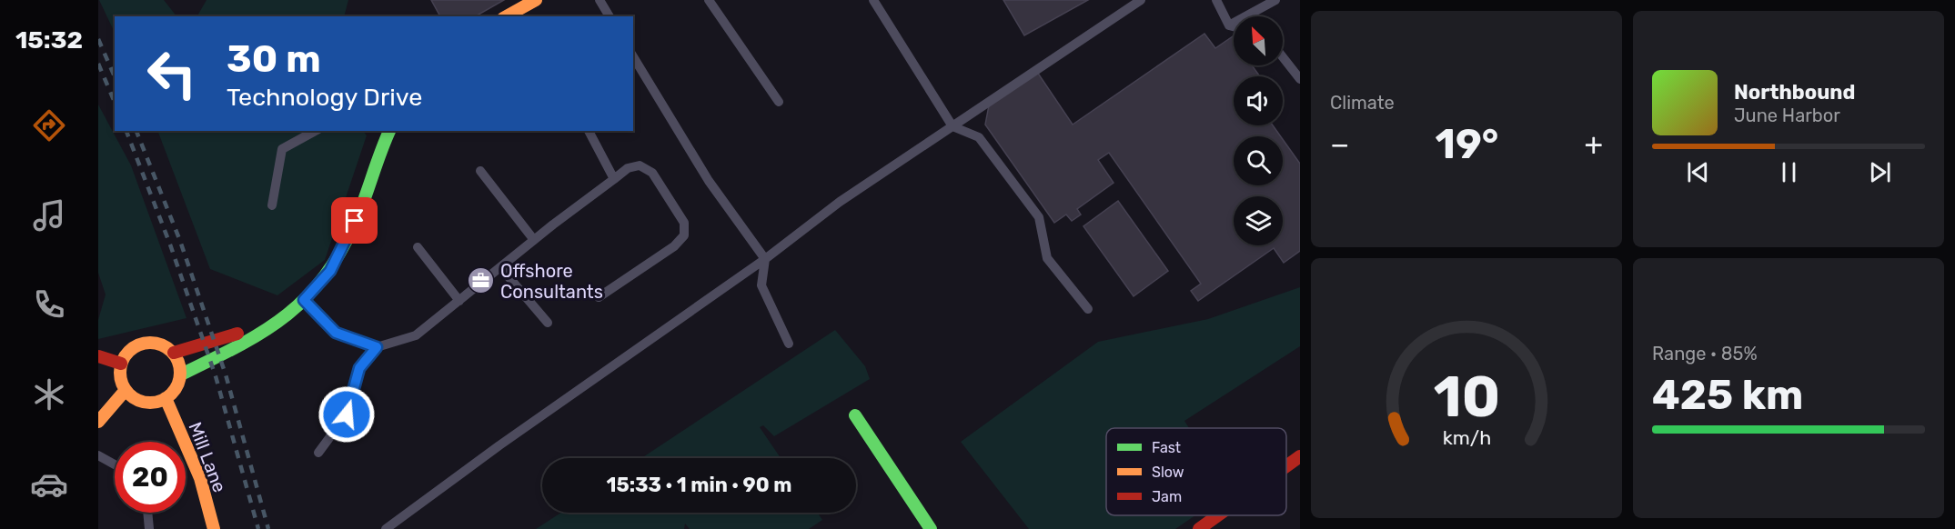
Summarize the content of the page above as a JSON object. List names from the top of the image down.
{
  "streets": {
    "main road": ["Mill Lane"]
  },
  "places": {
    "office": ["Offshore Consultants"]
  },
  "legend": ["Fast", "Slow", "Jam"],
  "north": "top left",
  "page": {
    "tabs": "15:32",
    "tile": [
      "Climate",
      ["Range · 85%", "425 km"]
    ],
    "turn": ["30 m", "Technology Drive"],
    "song": ["Northbound", "June Harbor"],
    "heat": ["−", "19°", "+"],
    "limit": "20",
    "trip": "15:33 · 1 min · 90 m",
    "gauge": ["10", "km/h"]
  }
}
